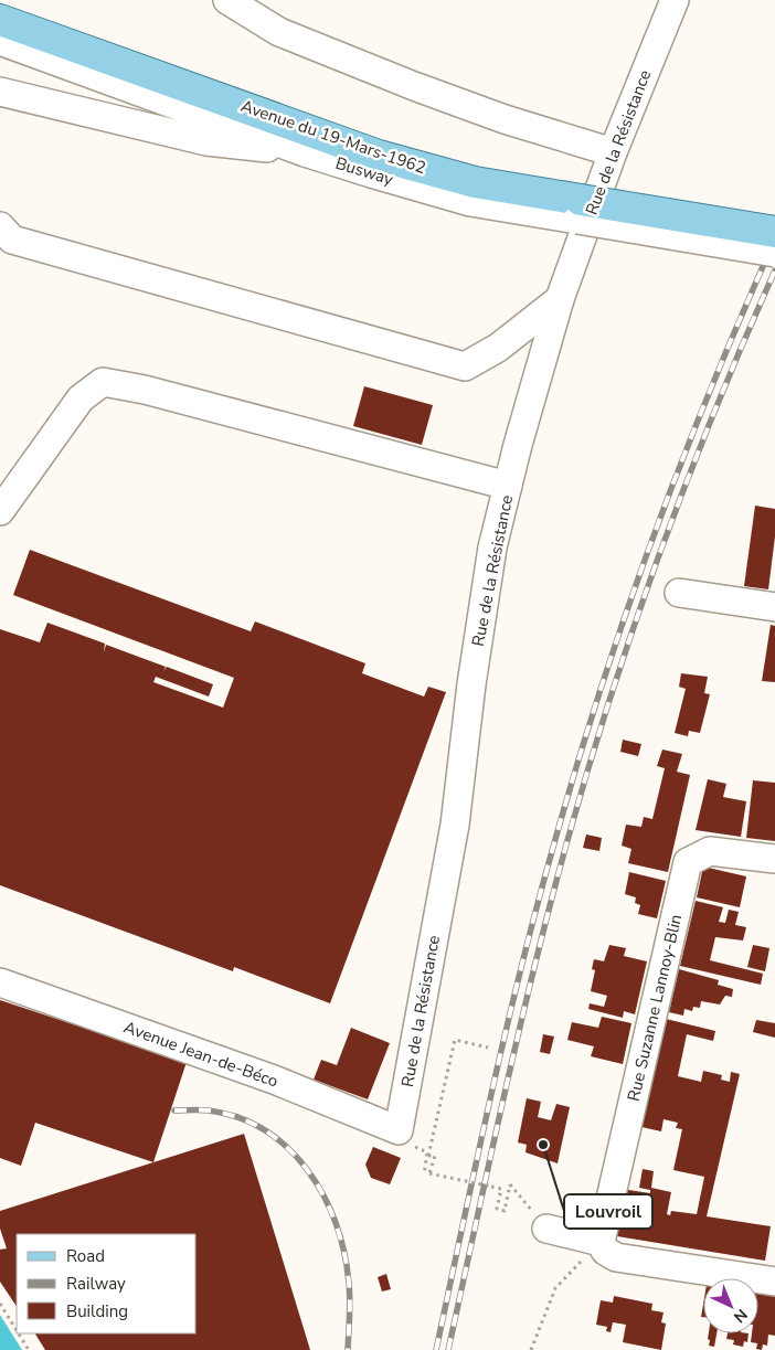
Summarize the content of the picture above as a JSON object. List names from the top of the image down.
{
  "streets": {
    "main road": ["Avenue du 19-Mars-1962"],
    "street": [
      "Rue de la Résistance",
      "Busway",
      "Rue Suzanne Lannoy-Blin",
      "Avenue Jean-de-Béco"
    ]
  },
  "crossings": [
    ["Avenue du 19-Mars-1962", "Busway"],
    ["Rue de la Résistance", "Avenue Jean-de-Béco"]
  ],
  "places": ["Louvroil"],
  "legend": ["Road", "Railway", "Building"],
  "north": "bottom right"
}
